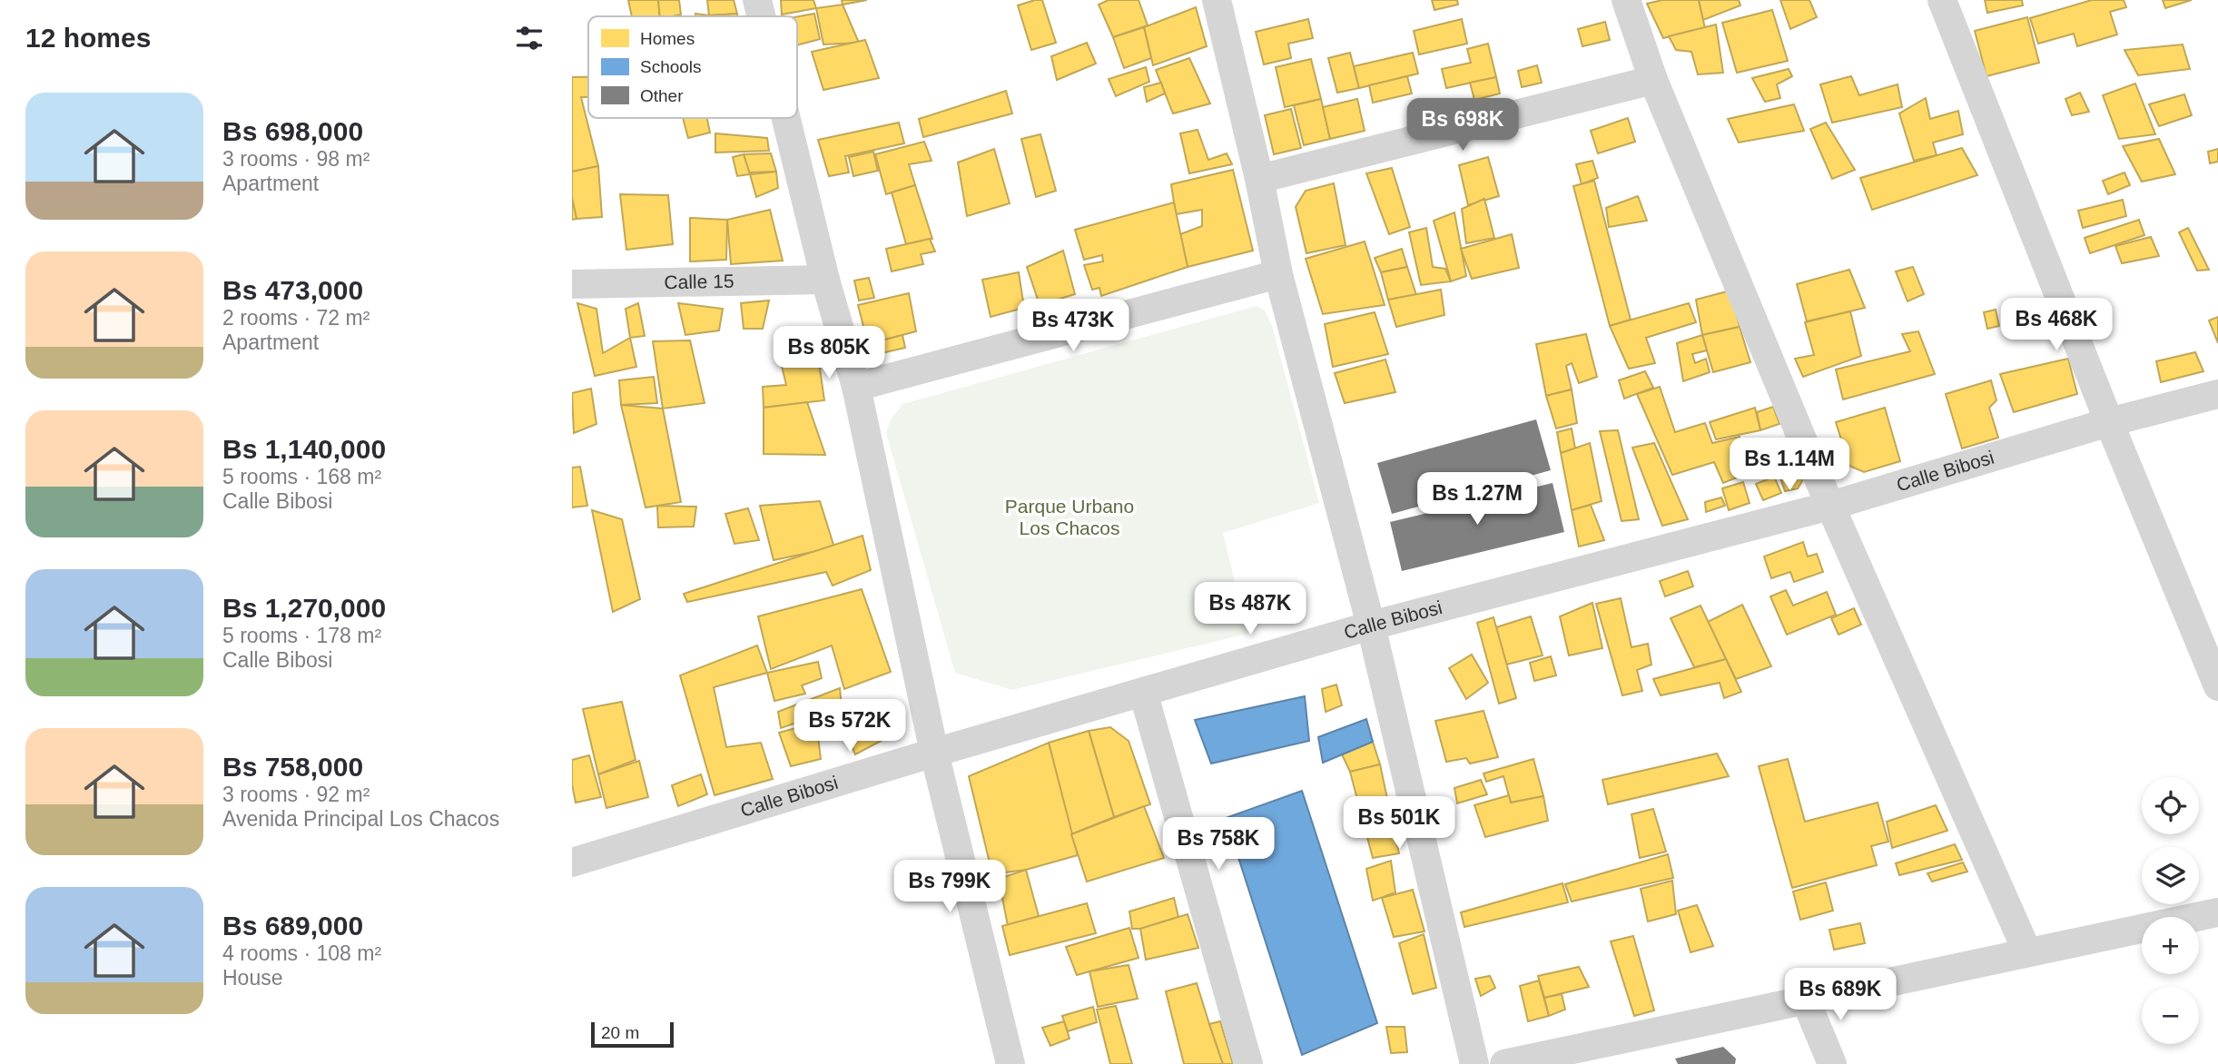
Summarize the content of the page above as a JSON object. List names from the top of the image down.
{
  "streets": {
    "street": ["Calle 15", "Calle Bibosi"]
  },
  "parks": ["Parque Urbano Los Chacos"],
  "legend": ["Homes", "Schools", "Other"],
  "scale_bar": "20 m",
  "page": {
    "heading": "12 homes",
    "list": [
      {
        "name": "Bs 698,000",
        "note": "3 rooms · 98 m² · Apartment"
      },
      {
        "name": "Bs 473,000",
        "note": "2 rooms · 72 m² · Apartment"
      },
      {
        "name": "Bs 1,140,000",
        "note": "5 rooms · 168 m² · Calle Bibosi"
      },
      {
        "name": "Bs 1,270,000",
        "note": "5 rooms · 178 m² · Calle Bibosi"
      },
      {
        "name": "Bs 758,000",
        "note": "3 rooms · 92 m² · Avenida Principal Los Chacos"
      },
      {
        "name": "Bs 689,000",
        "note": "4 rooms · 108 m² · House"
      }
    ],
    "price": [
      "Bs 698K",
      "Bs 468K",
      "Bs 473K",
      "Bs 805K",
      "Bs 1.14M",
      "Bs 1.27M",
      "Bs 487K",
      "Bs 572K",
      "Bs 501K",
      "Bs 758K",
      "Bs 799K",
      "Bs 689K"
    ],
    "map_buttons": ["+", "−"],
    "scale": "20 m"
  }
}
